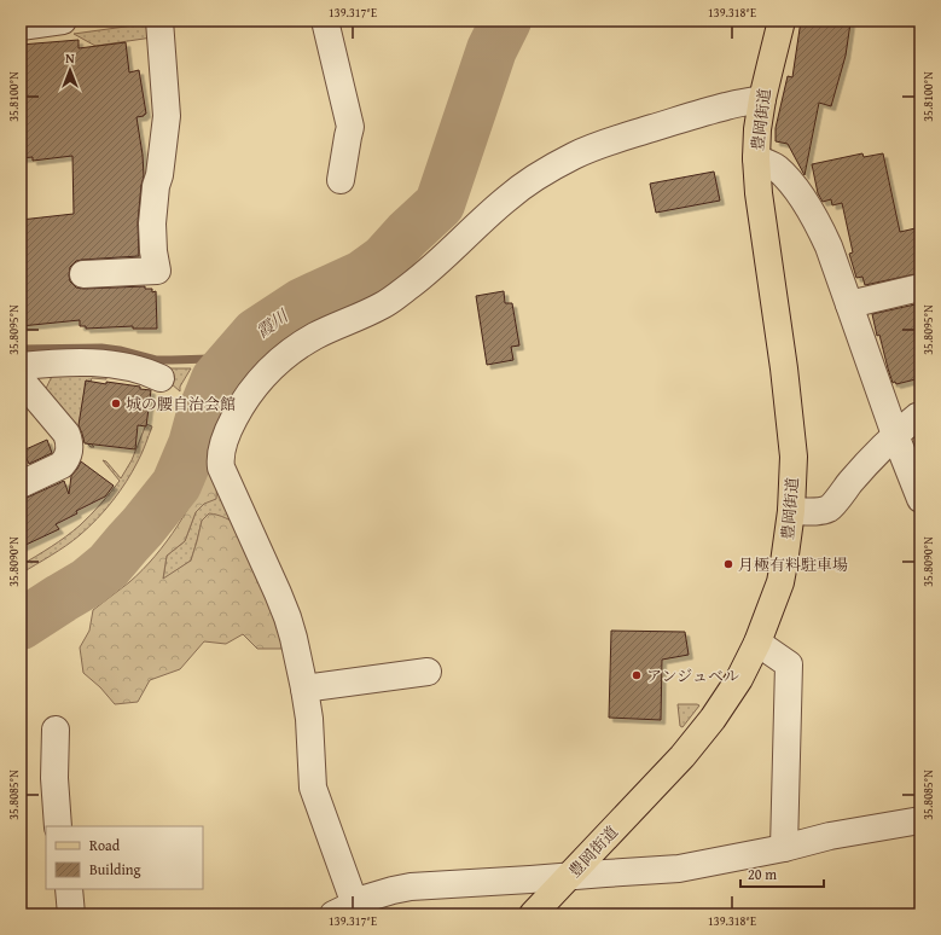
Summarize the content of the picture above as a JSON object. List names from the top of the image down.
{
  "streets": {
    "main road": ["豊岡街道"]
  },
  "water": ["霞川"],
  "places": ["城の腰自治会館", "月極有料駐車場", "アンジュベル"],
  "legend": ["Road", "Building"],
  "scale_bar": "20 m",
  "north": "top",
  "coordinates": [
    "139.317°E",
    "139.318°E",
    "35.8100°N",
    "35.8095°N",
    "35.8090°N",
    "35.8085°N"
  ]
}
